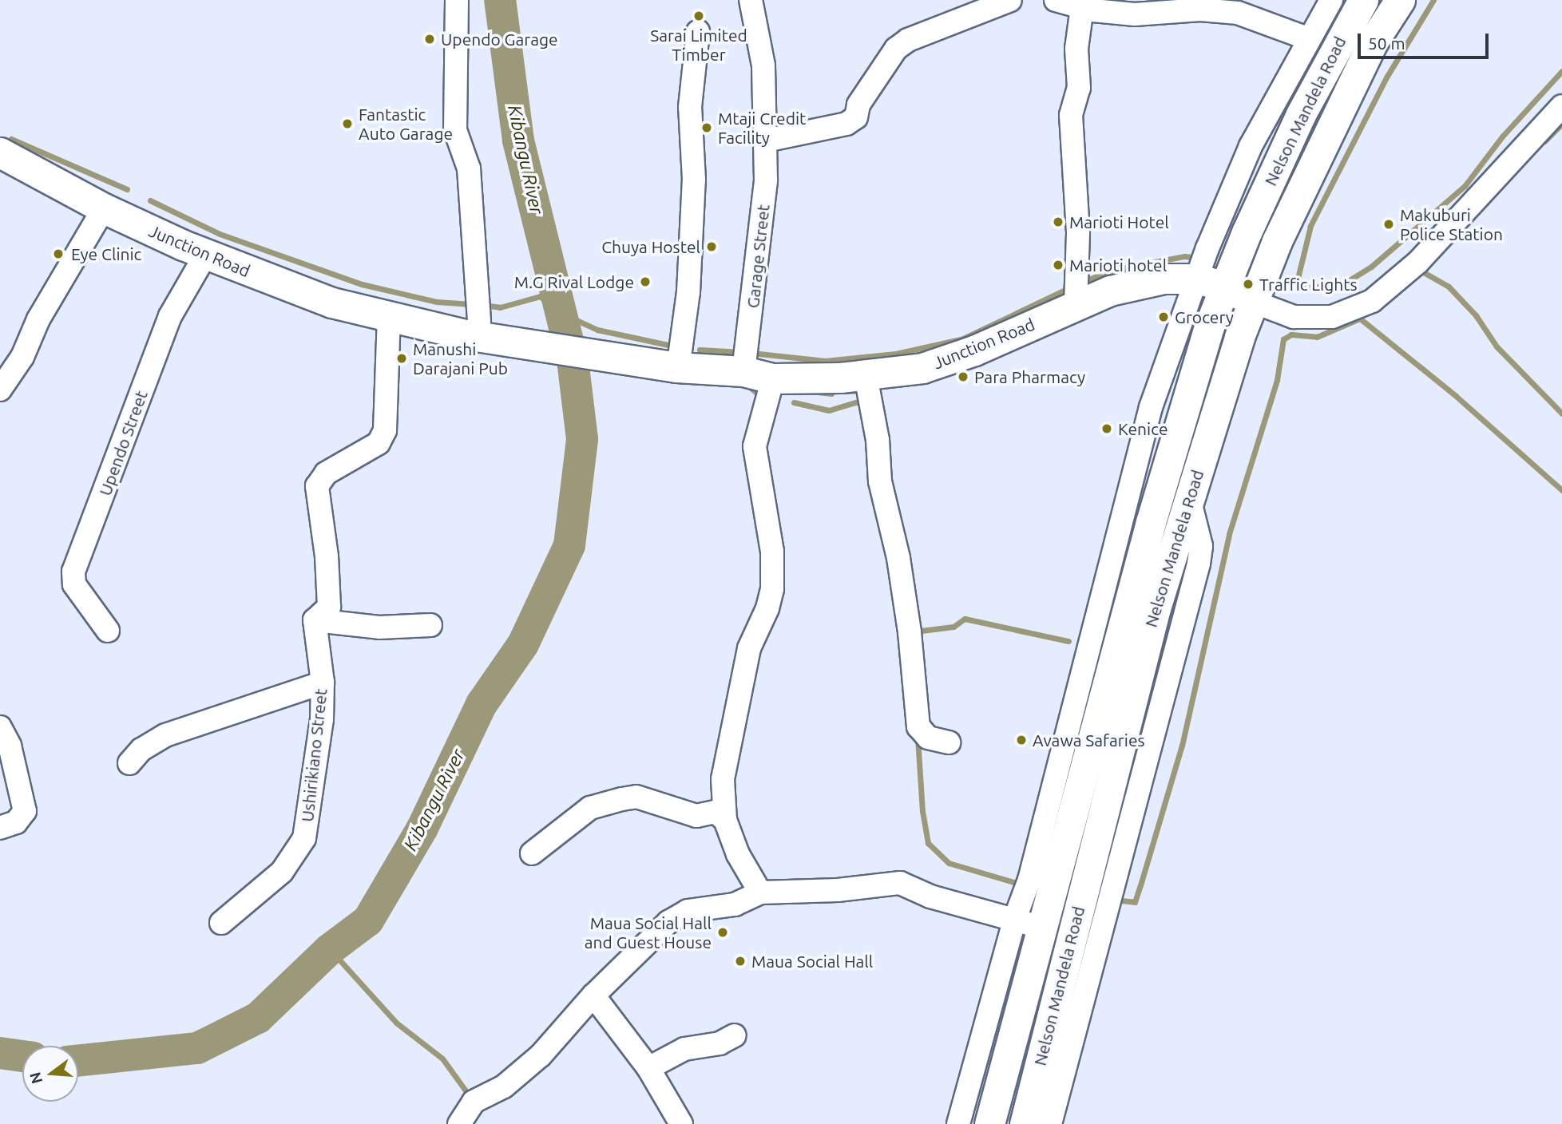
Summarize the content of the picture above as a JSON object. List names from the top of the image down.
{
  "streets": {
    "main road": ["Nelson Mandela Road", "Junction Road"],
    "street": ["Garage Street", "Upendo Street", "Ushirikiano Street"]
  },
  "crossings": [
    ["Nelson Mandela Road", "Junction Road"],
    ["Junction Road", "Garage Street"],
    ["Junction Road", "Upendo Street"]
  ],
  "water": ["Kibangu River"],
  "places": [
    "Sarai Limited Timber",
    "Upendo Garage",
    "Fantastic Auto Garage",
    "Mtaji Credit Facility",
    "Marioti Hotel",
    "Makuburi Police Station",
    "Chuya Hostel",
    "Eye Clinic",
    "Marioti hotel",
    "M.G Rival Lodge",
    "Traffic Lights",
    "Grocery",
    "Manushi Darajani Pub",
    "Para Pharmacy",
    "Kenice",
    "Avawa Safaries",
    "Maua Social Hall and Guest House",
    "Maua Social Hall"
  ],
  "scale_bar": "50 m",
  "north": "left"
}
